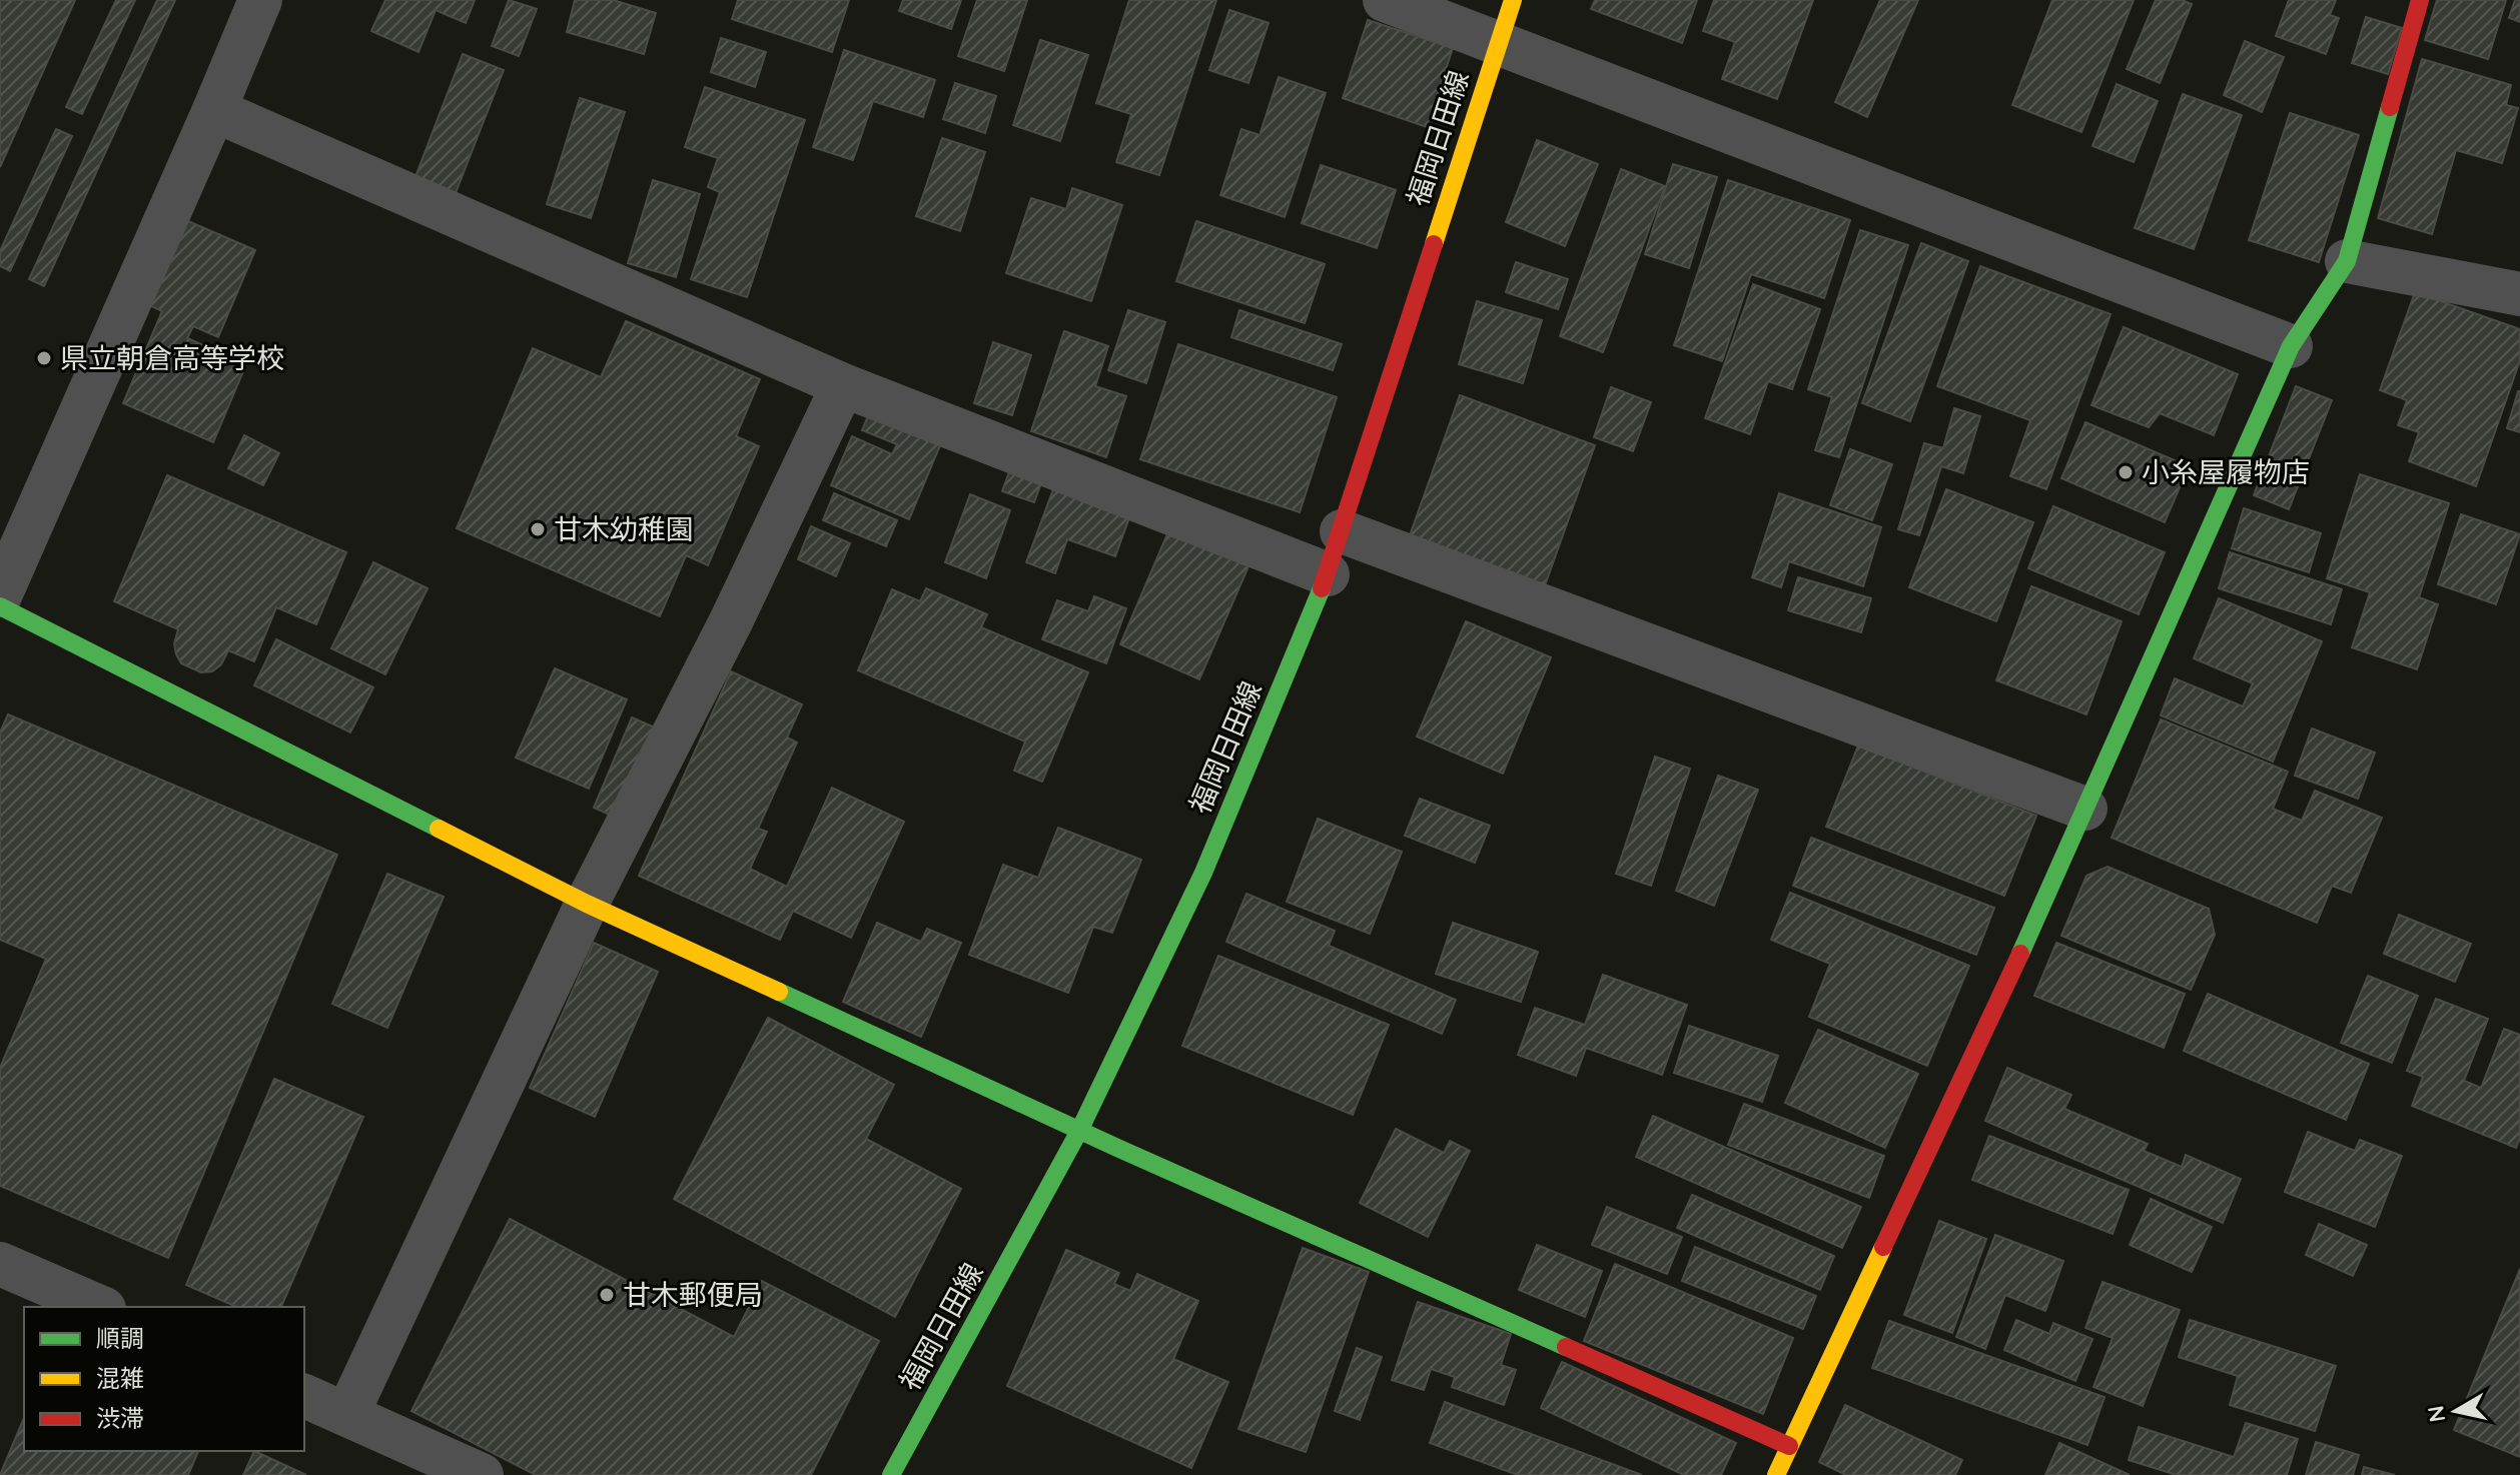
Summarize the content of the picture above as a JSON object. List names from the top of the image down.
{
  "streets": {
    "street": ["福岡日田線"]
  },
  "places": [
    "県立朝倉高等学校",
    "小糸屋履物店",
    "甘木幼稚園",
    "甘木郵便局"
  ],
  "legend": ["順調", "混雑", "渋滞"],
  "north": "left"
}
